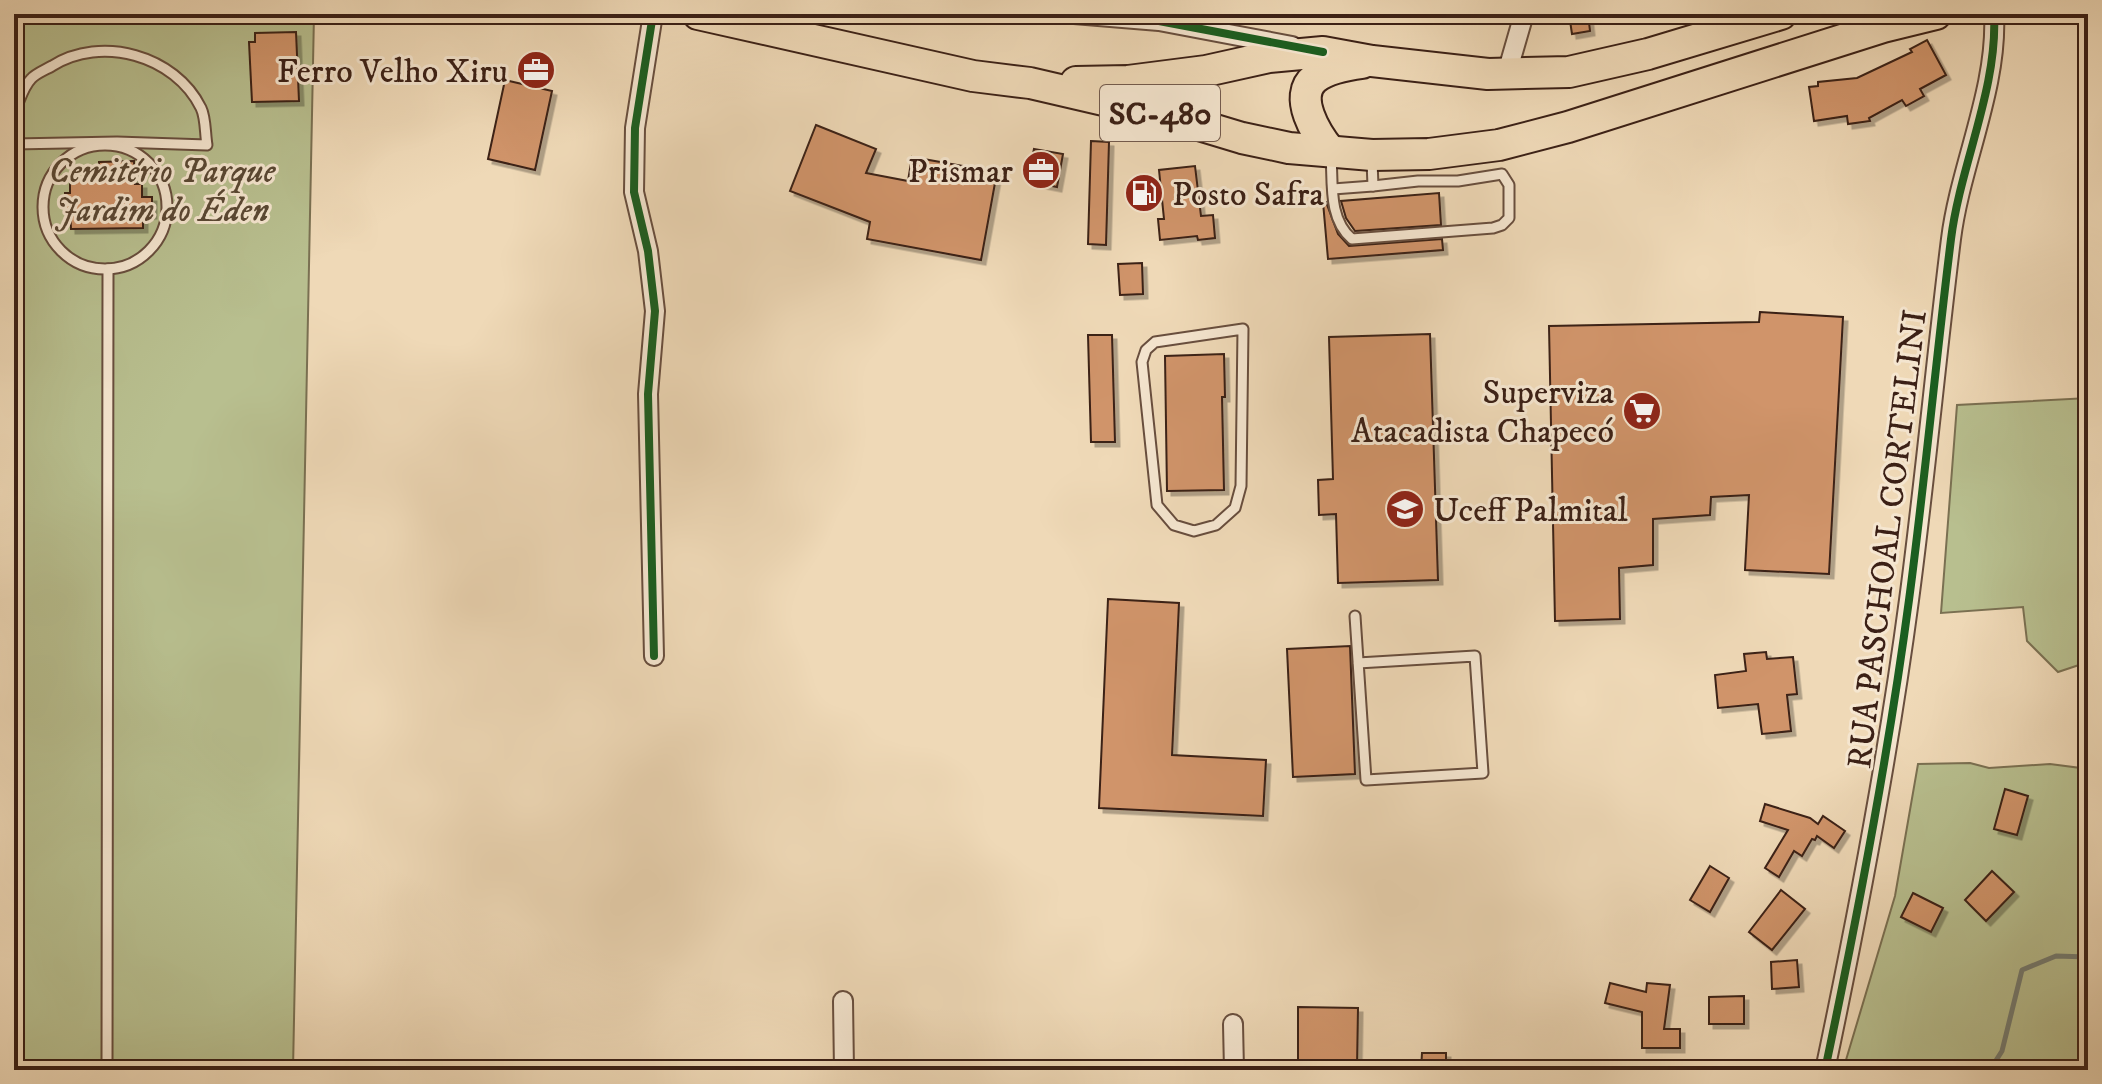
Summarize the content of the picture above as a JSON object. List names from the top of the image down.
{
  "streets": {
    "main road": ["SC-480"],
    "street": ["RUA PASCHOAL CORTELINI"]
  },
  "parks": ["Cemitério Parque Jardim do Éden"],
  "places": {
    "office": ["Ferro Velho Xiru", "Prismar"],
    "fuel station": ["Posto Safra"],
    "supermarket": ["Superviza Atacadista Chapecó"],
    "school or university": ["Uceff Palmital"]
  }
}
